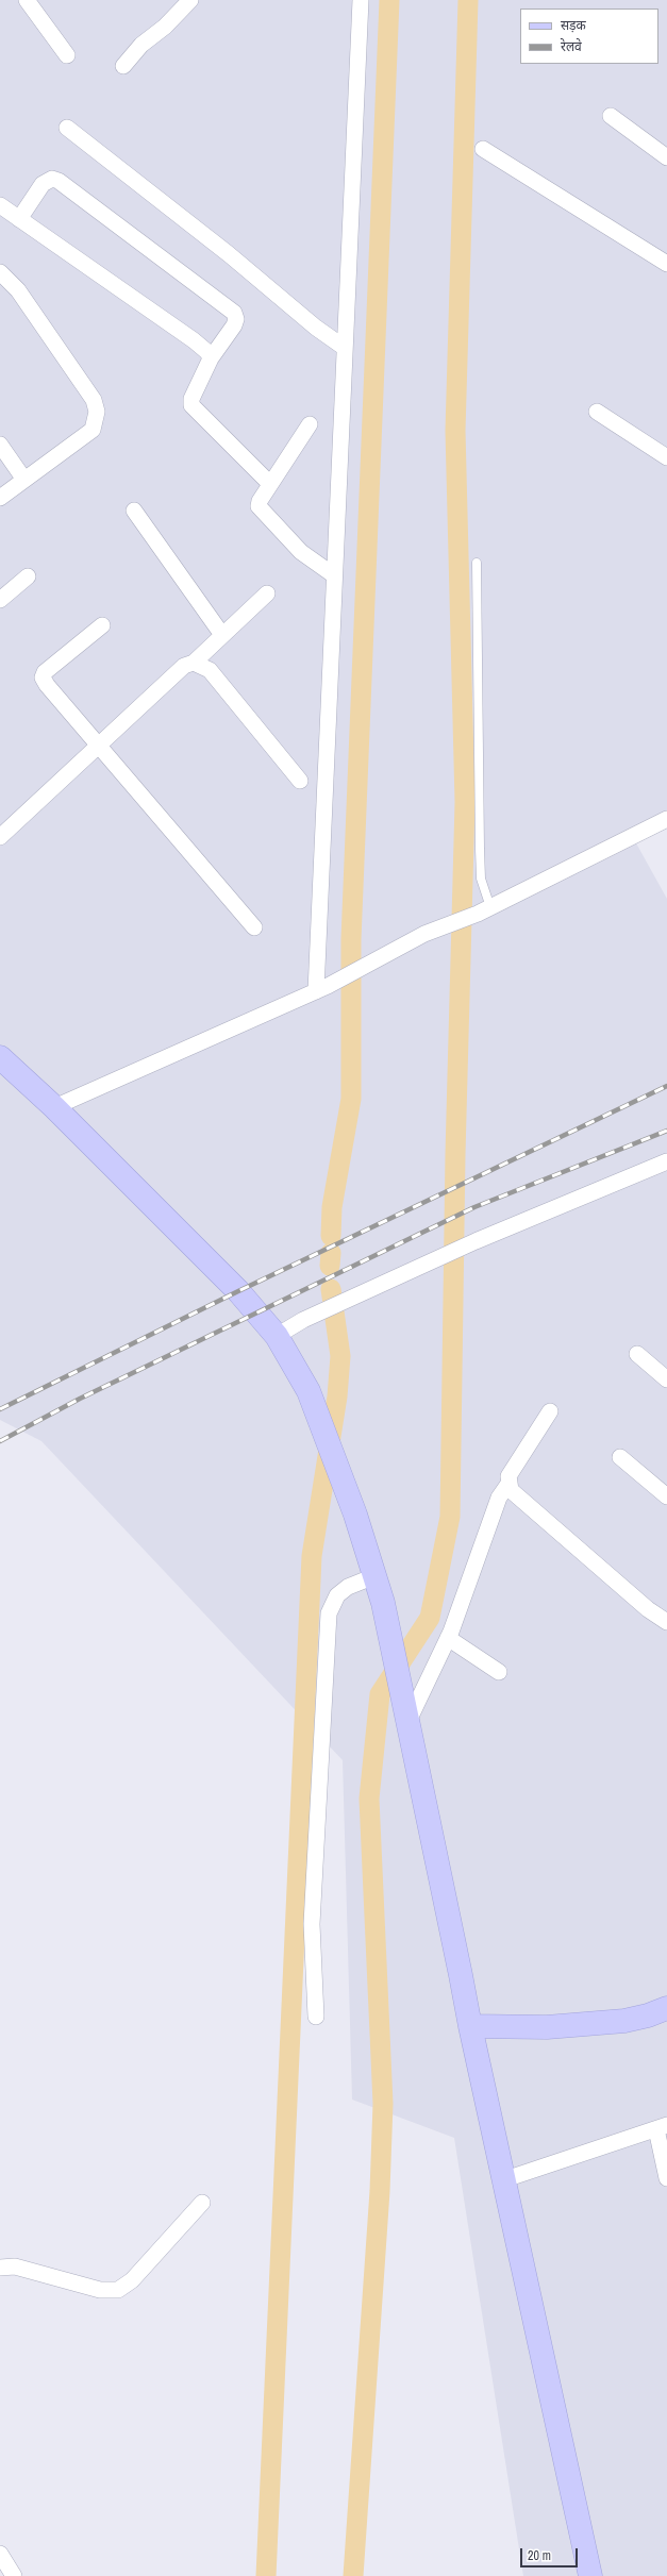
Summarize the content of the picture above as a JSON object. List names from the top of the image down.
{
  "legend": ["सड़क", "रेलवे"],
  "scale_bar": "20 m"
}
